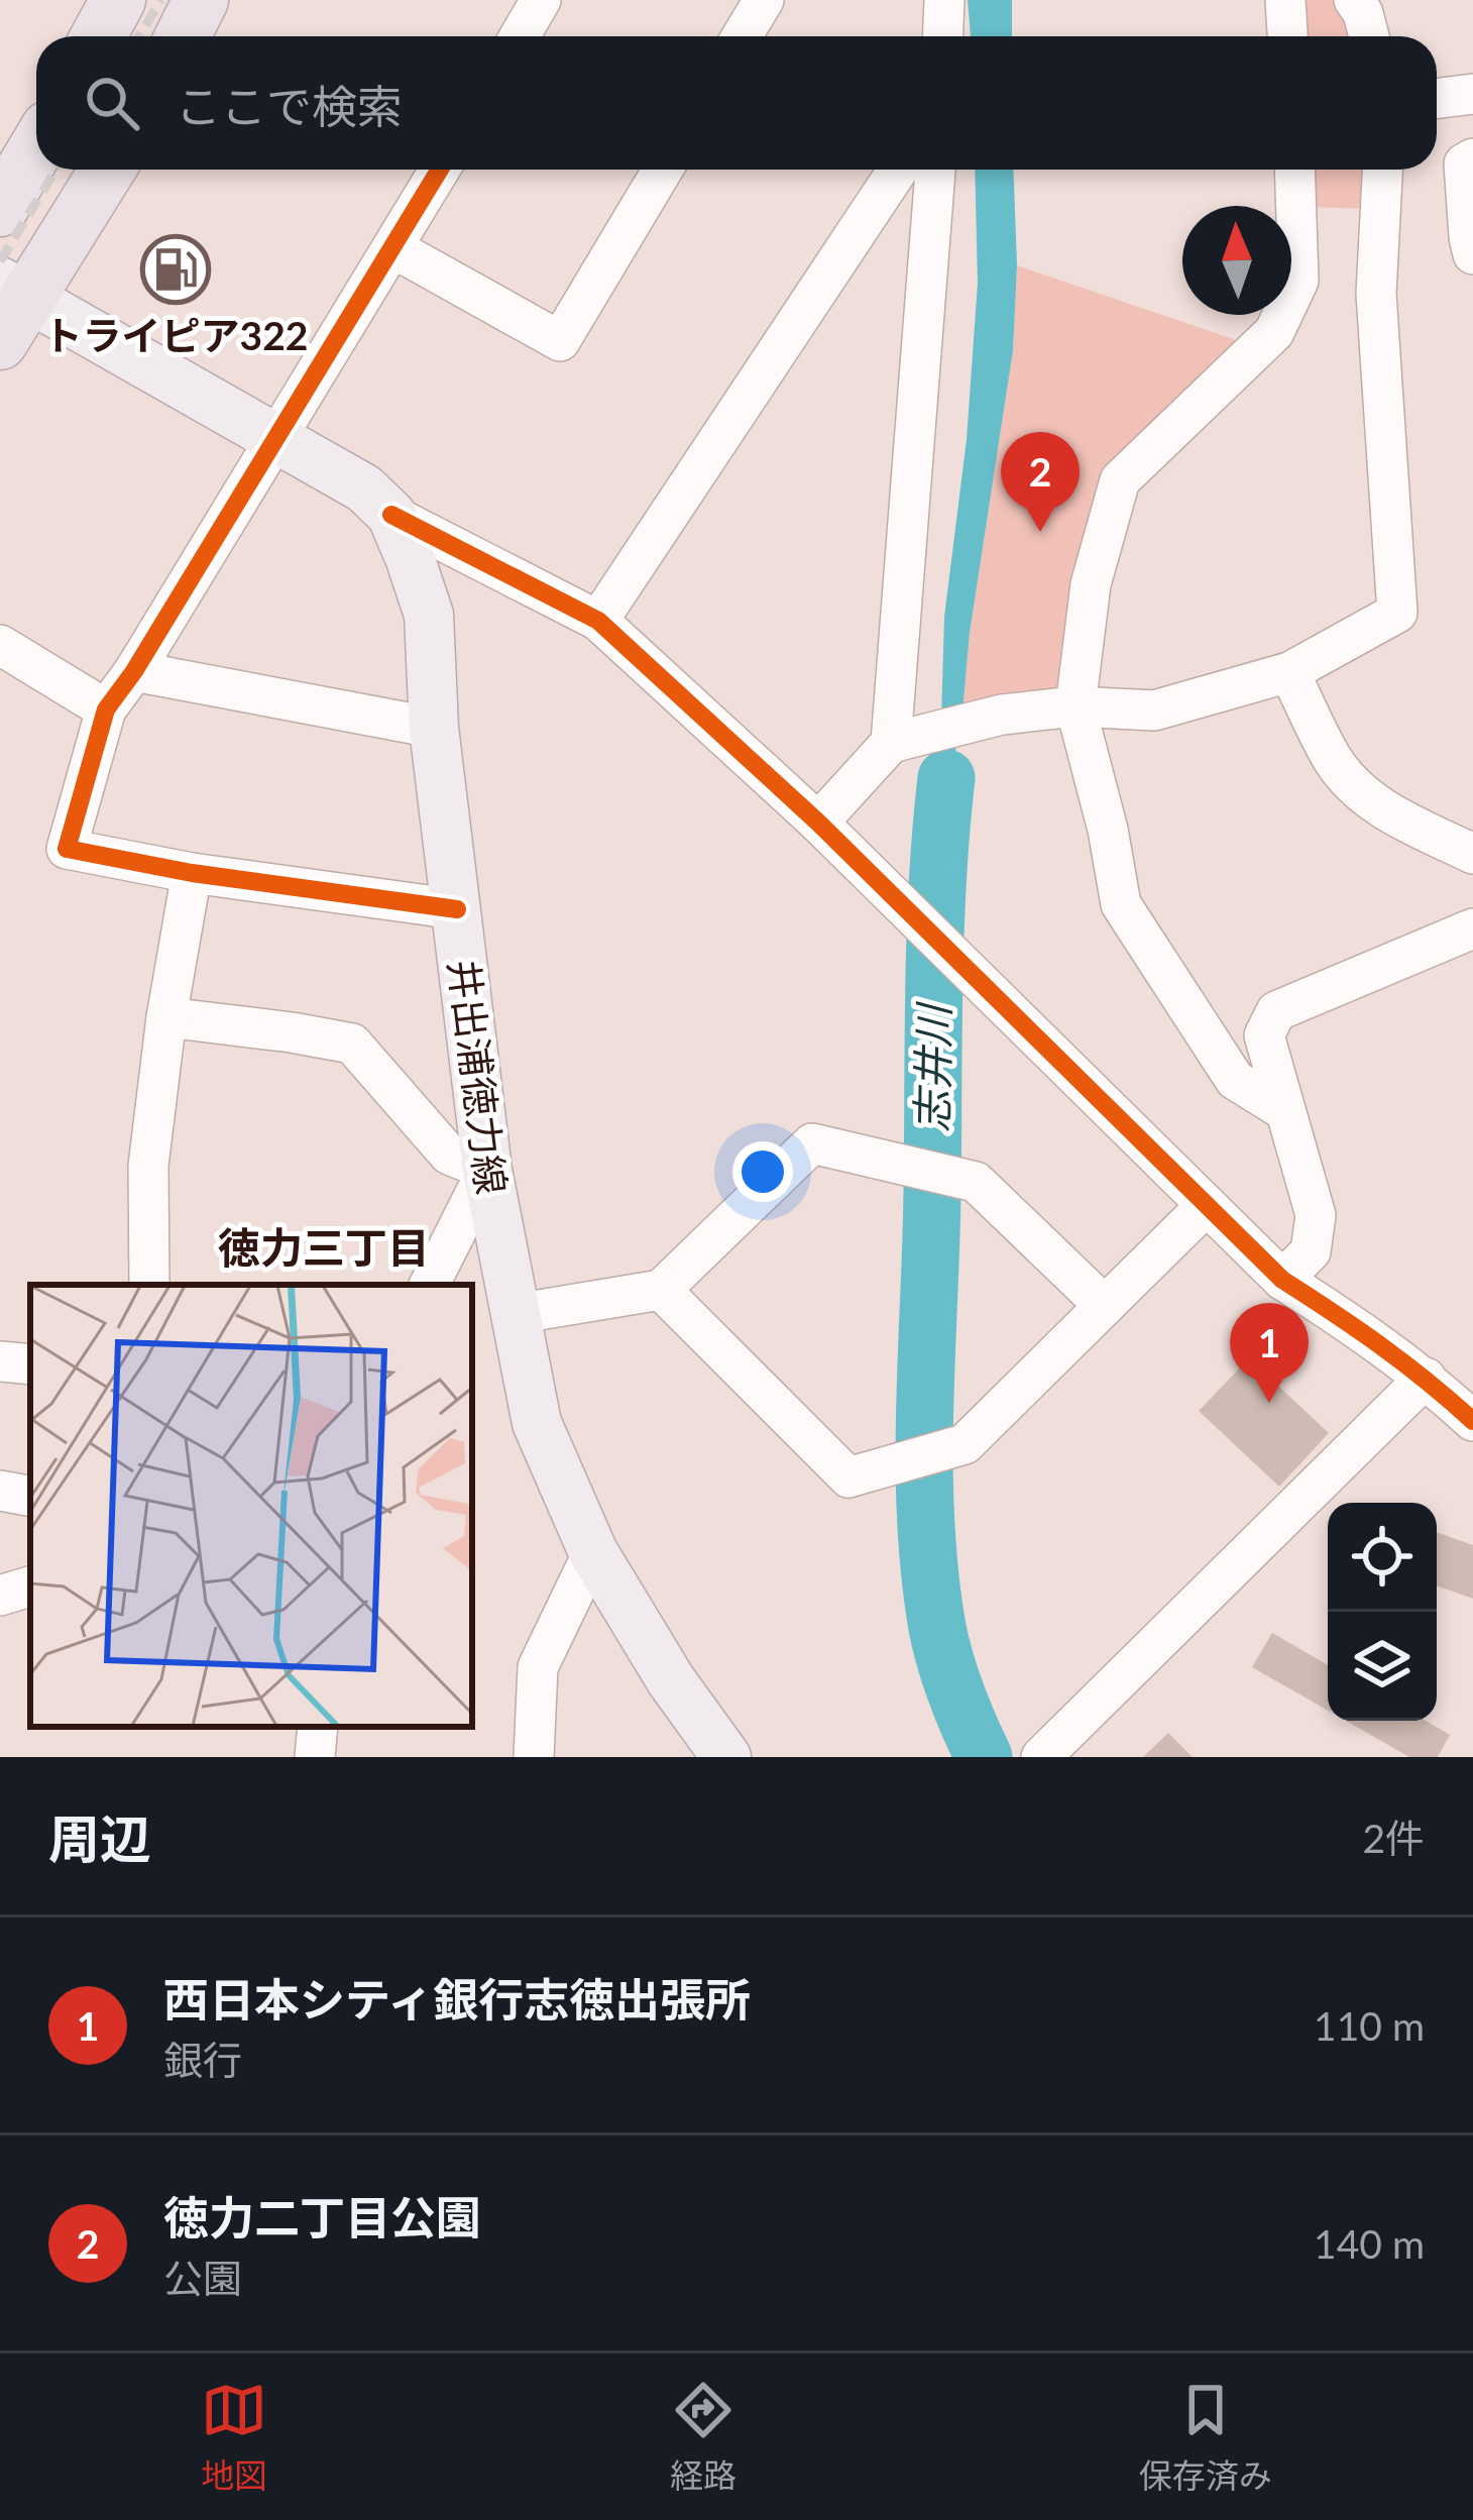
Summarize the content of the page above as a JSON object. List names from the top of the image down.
{
  "streets": {
    "main road": ["井出浦徳力線"]
  },
  "districts": ["徳力三丁目"],
  "water": ["志井川"],
  "places": {
    "fuel station": ["トライピア322"]
  },
  "north": "top",
  "page": {
    "search": "ここで検索",
    "pins": ["2", "1"],
    "heading": ["周辺", "2件"],
    "list": [
      {
        "mark": "1",
        "name": "西日本シティ銀行志徳出張所",
        "note": "銀行",
        "value": "110 m"
      },
      {
        "mark": "2",
        "name": "徳力二丁目公園",
        "note": "公園",
        "value": "140 m"
      }
    ],
    "nav": ["地図", "経路", "保存済み"]
  }
}
